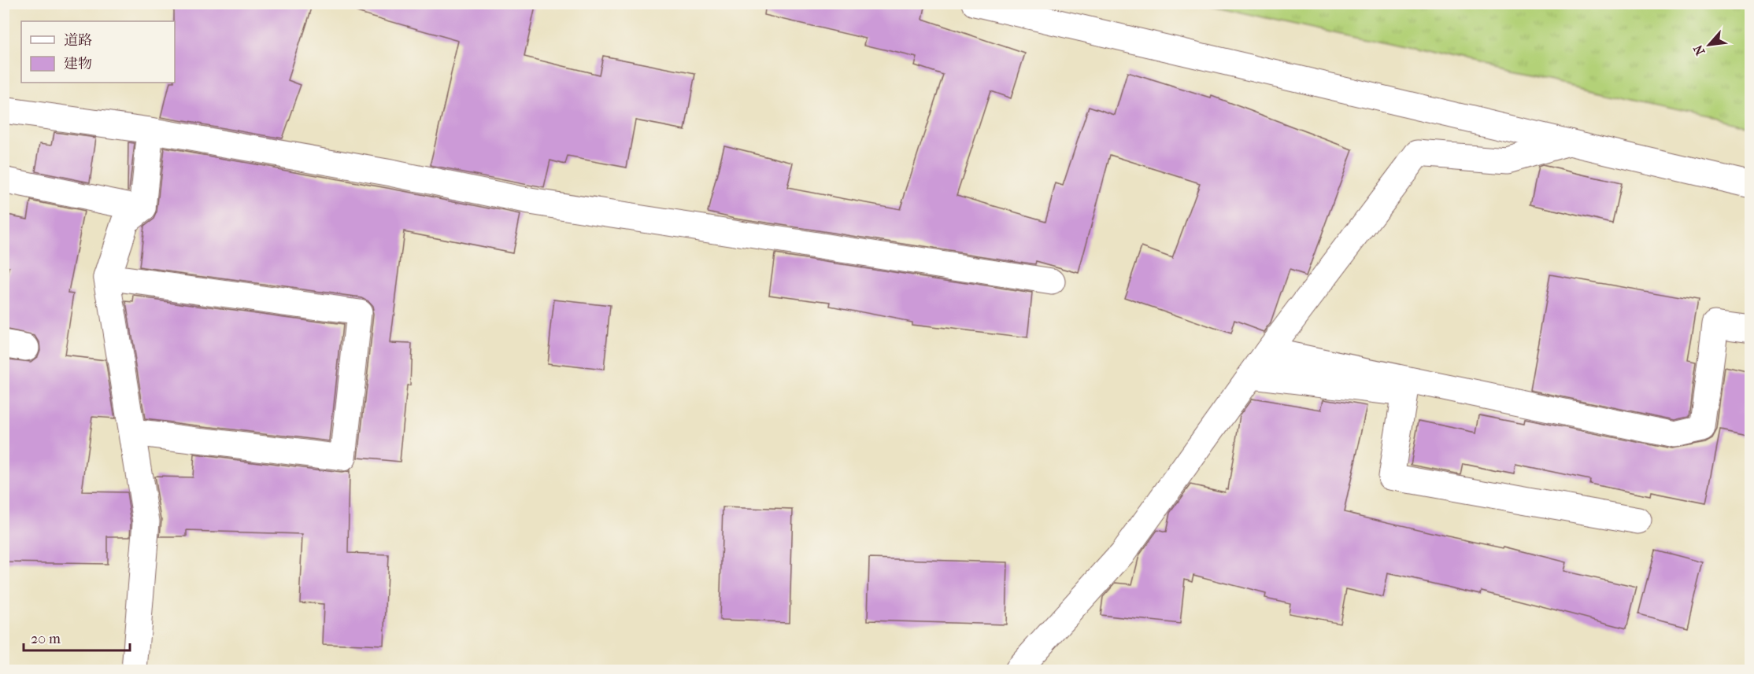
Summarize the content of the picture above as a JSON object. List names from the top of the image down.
{
  "legend": ["道路", "建物"],
  "scale_bar": "20 m",
  "north": "bottom left"
}
